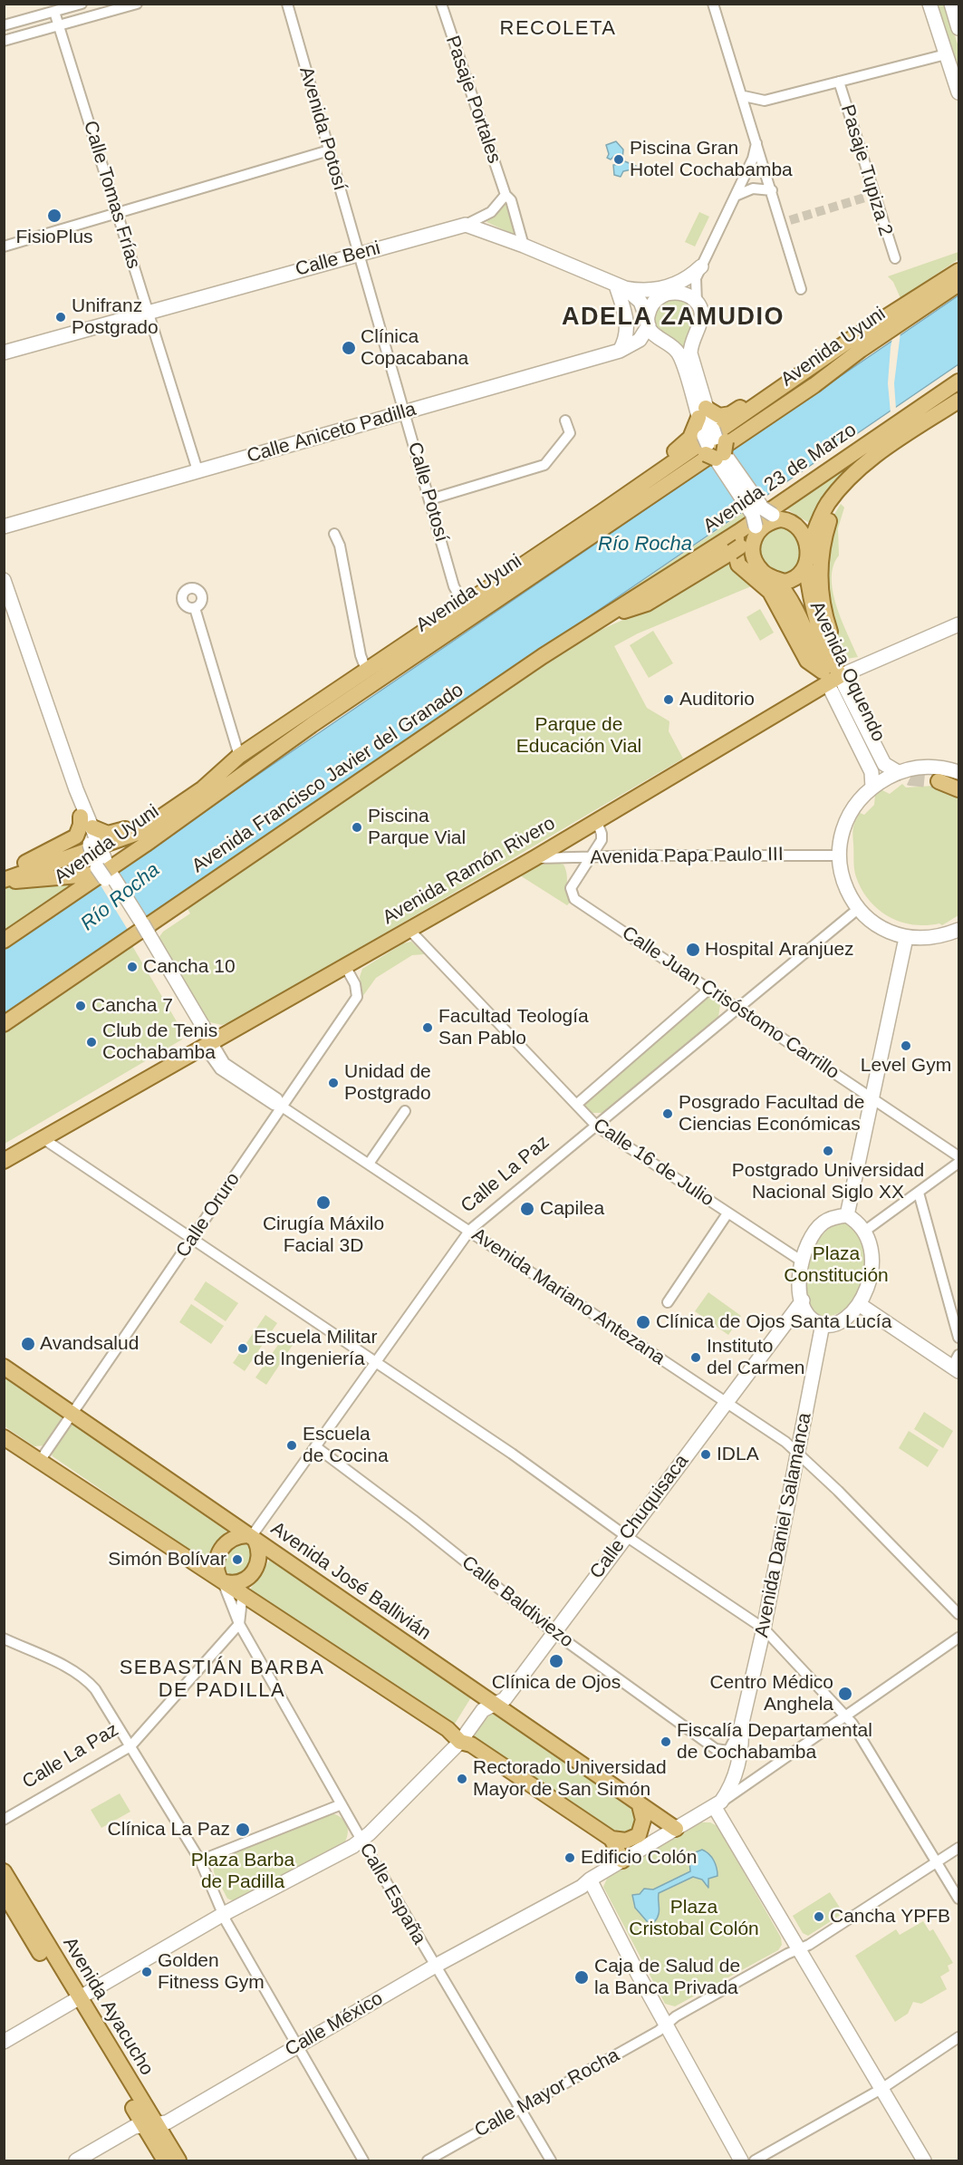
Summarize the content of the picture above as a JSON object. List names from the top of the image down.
{
  "streets": {
    "main road": [
      "Calle Beni",
      "Avenida Uyuni",
      "Calle Aniceto Padilla",
      "Avenida 23 de Marzo",
      "Avenida Oquendo",
      "Avenida Francisco Javier del Granado",
      "Avenida Ramón Rivero",
      "Calle La Paz",
      "Avenida Mariano Antezana",
      "Calle Chuquisaca",
      "Avenida Daniel Salamanca",
      "Avenida José Ballivián",
      "Avenida Ayacucho",
      "Calle México"
    ],
    "street": [
      "Pasaje Portales",
      "Avenida Potosí",
      "Pasaje Tupiza 2",
      "Calle Tomas Frías",
      "Calle Potosí",
      "Avenida Papa Paulo III",
      "Calle Juan Crisóstomo Carrillo",
      "Calle 16 de Julio",
      "Calle Oruro",
      "Calle Baldiviezo",
      "Calle España",
      "Calle Mayor Rocha"
    ]
  },
  "crossings": [
    ["Avenida Potosí", "Calle Beni"],
    ["Avenida Potosí", "Calle Potosí"],
    ["Calle Tomas Frías", "Calle Beni"],
    ["Calle Tomas Frías", "Calle Aniceto Padilla"],
    ["Calle Beni", "Calle Potosí"],
    ["Avenida Uyuni", "Calle Potosí"],
    ["Avenida Uyuni", "Avenida Mariano Antezana"],
    ["Calle Aniceto Padilla", "Calle Potosí"],
    ["Avenida 23 de Marzo", "Avenida Oquendo"],
    ["Avenida 23 de Marzo", "Avenida Francisco Javier del Granado"],
    ["Avenida Oquendo", "Avenida Ramón Rivero"],
    ["Avenida Papa Paulo III", "Avenida Ramón Rivero"],
    ["Avenida Papa Paulo III", "Calle Juan Crisóstomo Carrillo"],
    ["Avenida Ramón Rivero", "Calle Juan Crisóstomo Carrillo"],
    ["Avenida Ramón Rivero", "Calle 16 de Julio"],
    ["Avenida Ramón Rivero", "Calle Oruro"],
    ["Avenida Ramón Rivero", "Avenida Mariano Antezana"],
    ["Calle Juan Crisóstomo Carrillo", "Calle La Paz"],
    ["Calle 16 de Julio", "Calle La Paz"],
    ["Calle 16 de Julio", "Calle Chuquisaca"],
    ["Calle 16 de Julio", "Avenida Daniel Salamanca"],
    ["Calle La Paz", "Avenida Mariano Antezana"],
    ["Calle La Paz", "Avenida José Ballivián"],
    ["Calle La Paz", "Calle Baldiviezo"],
    ["Calle La Paz", "Calle España"],
    ["Calle Oruro", "Avenida Mariano Antezana"],
    ["Calle Oruro", "Avenida José Ballivián"],
    ["Avenida Mariano Antezana", "Calle Chuquisaca"],
    ["Avenida Mariano Antezana", "Avenida Daniel Salamanca"],
    ["Calle Chuquisaca", "Avenida Daniel Salamanca"],
    ["Calle Chuquisaca", "Avenida José Ballivián"],
    ["Calle Chuquisaca", "Calle Baldiviezo"],
    ["Calle Chuquisaca", "Calle España"],
    ["Calle Chuquisaca", "Avenida Ayacucho"],
    ["Avenida Daniel Salamanca", "Calle Baldiviezo"],
    ["Calle España", "Calle México"],
    ["Calle España", "Calle Mayor Rocha"],
    ["Avenida Ayacucho", "Calle México"]
  ],
  "districts": ["RECOLETA", "ADELA ZAMUDIO", "SEBASTIÁN BARBA DE PADILLA"],
  "water": ["Río Rocha"],
  "parks": [
    "Parque de Educación Vial",
    "Plaza Constitución",
    "Plaza Barba de Padilla",
    "Plaza Cristobal Colón"
  ],
  "places": [
    "Piscina Gran Hotel Cochabamba",
    "FisioPlus",
    "Unifranz Postgrado",
    "Clínica Copacabana",
    "Auditorio",
    "Piscina Parque Vial",
    "Hospital Aranjuez",
    "Cancha 10",
    "Cancha 7",
    "Facultad Teología San Pablo",
    "Club de Tenis Cochabamba",
    "Level Gym",
    "Unidad de Postgrado",
    "Posgrado Facultad de Ciencias Económicas",
    "Postgrado Universidad Nacional Siglo XX",
    "Cirugía Máxilo Facial 3D",
    "Capilea",
    "Clínica de Ojos Santa Lucía",
    "Avandsalud",
    "Escuela Militar de Ingeniería",
    "Instituto del Carmen",
    "Escuela de Cocina",
    "IDLA",
    "Simón Bolívar",
    "Clínica de Ojos",
    "Centro Médico Anghela",
    "Fiscalía Departamental de Cochabamba",
    "Rectorado Universidad Mayor de San Simón",
    "Clínica La Paz",
    "Edificio Colón",
    "Cancha YPFB",
    "Golden Fitness Gym",
    "Caja de Salud de la Banca Privada"
  ]
}
